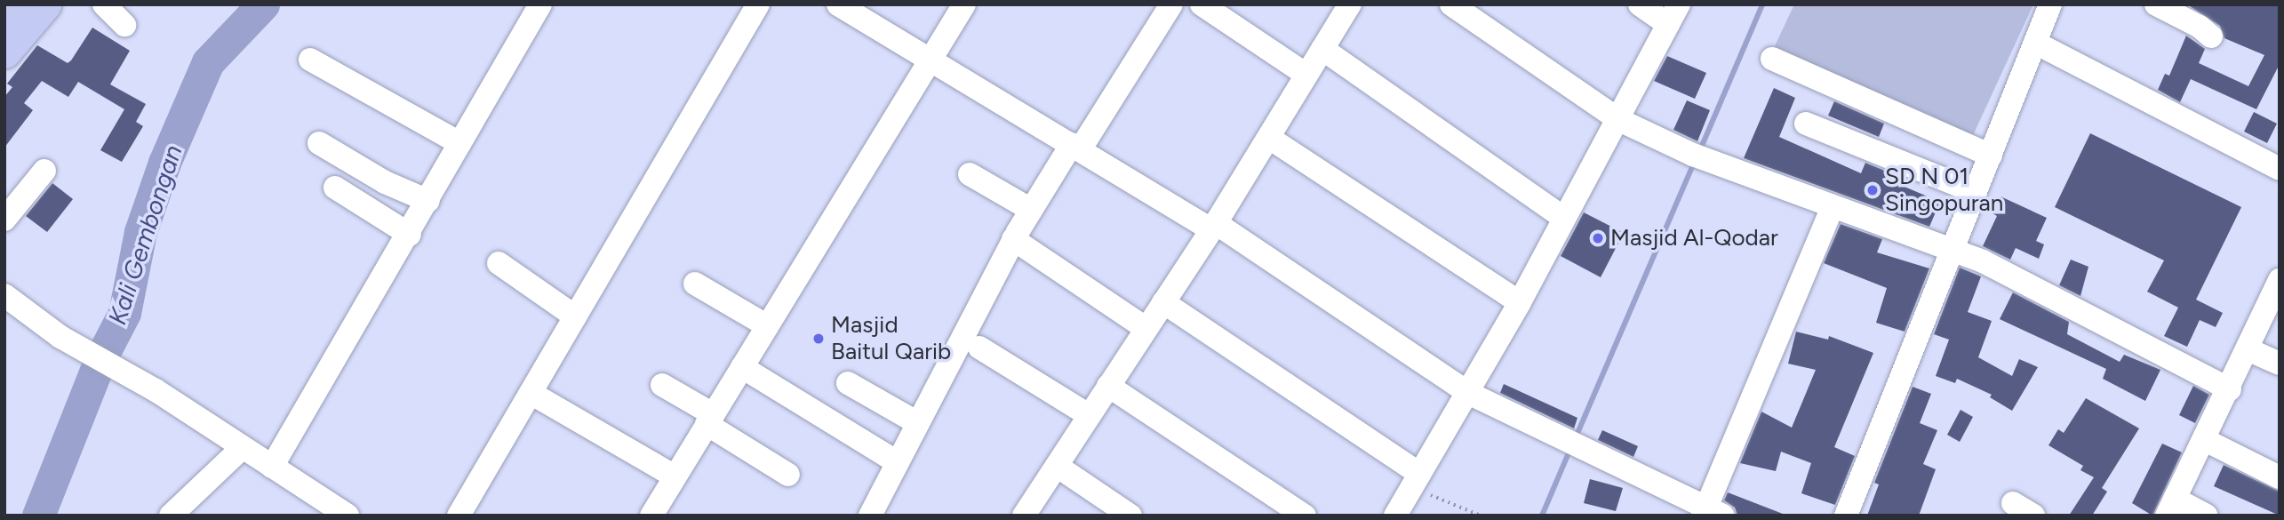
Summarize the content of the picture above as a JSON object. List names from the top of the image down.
{
  "water": ["Kali Gembongan"],
  "places": ["SD N 01 Singopuran", "Masjid Al-Qodar", "Masjid Baitul Qarib"]
}
